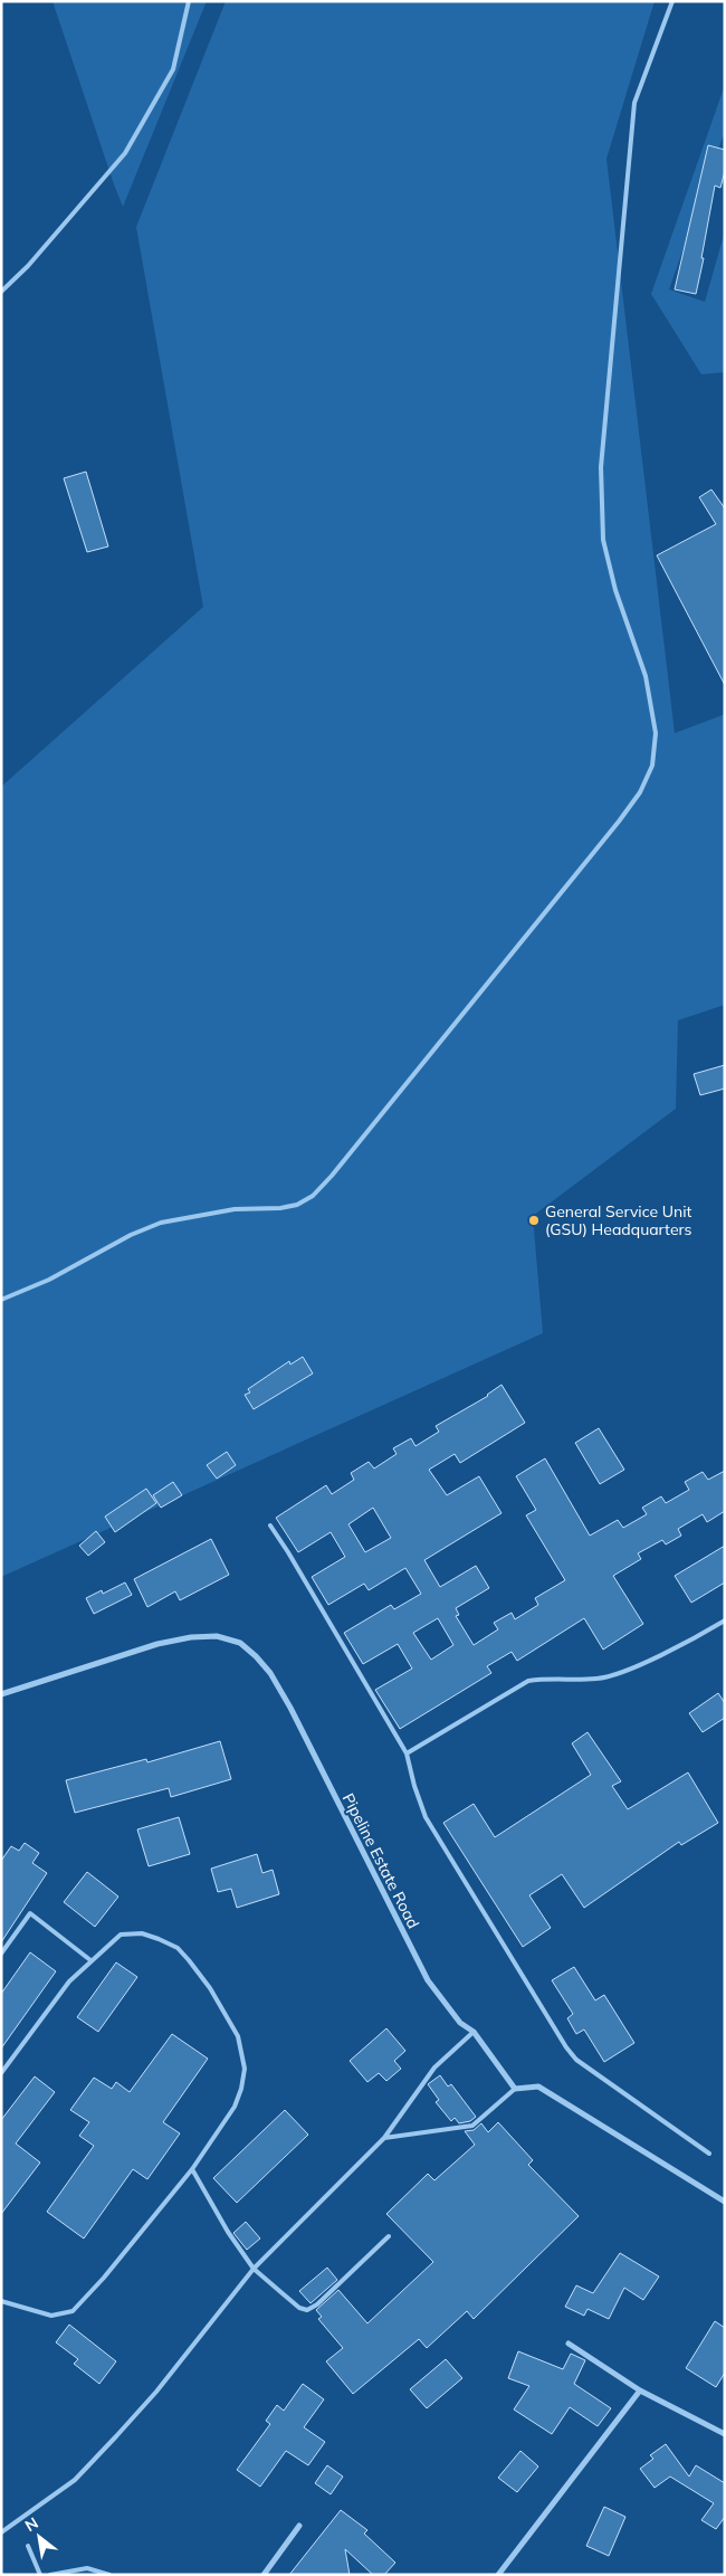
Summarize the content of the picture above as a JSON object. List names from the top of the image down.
{
  "streets": {
    "street": ["Pipeline Estate Road"]
  },
  "places": ["General Service Unit (GSU) Headquarters"],
  "north": "top left"
}
